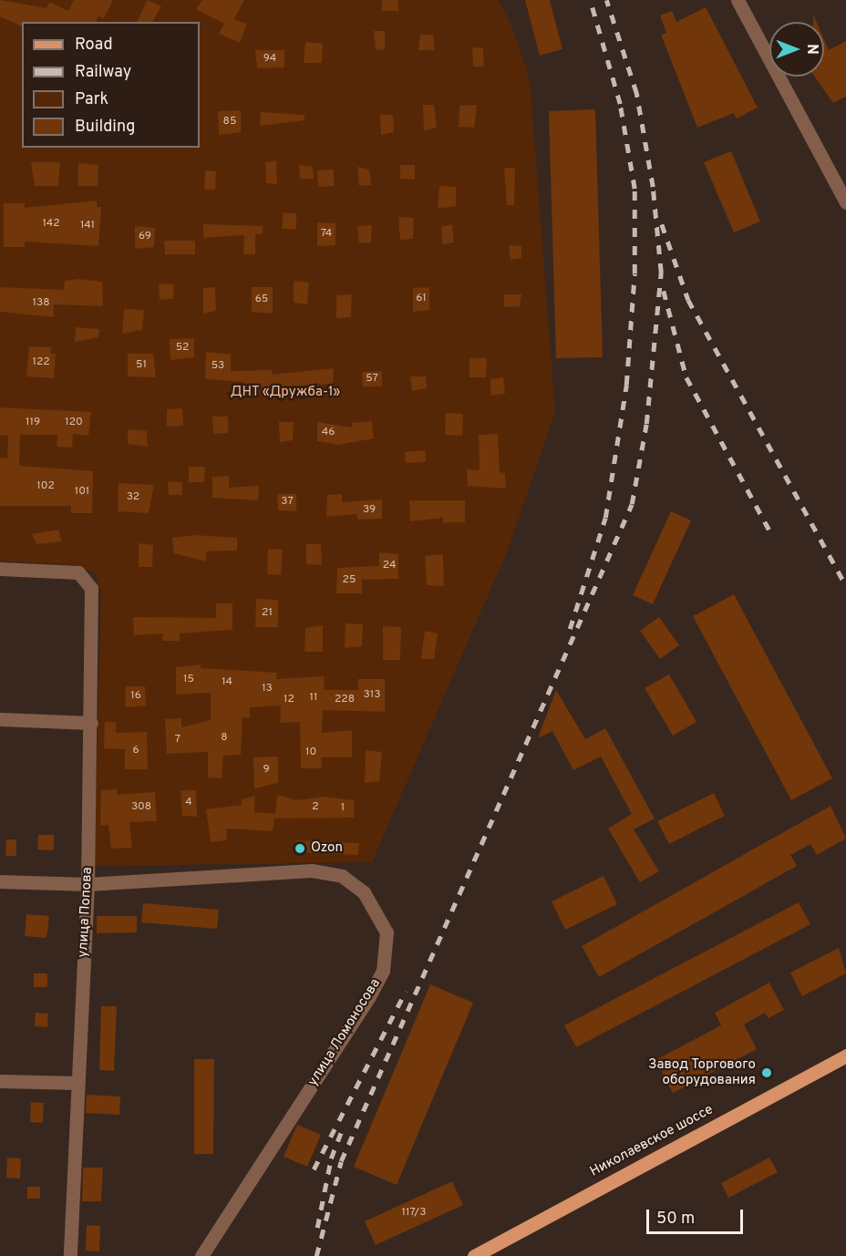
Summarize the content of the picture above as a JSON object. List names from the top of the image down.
{
  "streets": {
    "main road": ["Николаевское шоссе"],
    "street": ["улица Попова", "улица Ломоносова"]
  },
  "crossings": [
    ["улица Попова", "улица Ломоносова"]
  ],
  "parks": ["ДНТ «Дружба-1»"],
  "places": ["Ozon", "Завод Торгового оборудования"],
  "house_numbers": [
    "94",
    "85",
    "142",
    "141",
    "74",
    "69",
    "61",
    "65",
    "138",
    "52",
    "122",
    "51",
    "53",
    "57",
    "119",
    "120",
    "46",
    "102",
    "101",
    "32",
    "37",
    "39",
    "24",
    "25",
    "21",
    "15",
    "14",
    "13",
    "313",
    "16",
    "11",
    "12",
    "228",
    "8",
    "7",
    "6",
    "10",
    "9",
    "4",
    "308",
    "2",
    "1",
    "117/3"
  ],
  "legend": [
    "Road",
    "Railway",
    "Park",
    "Building"
  ],
  "scale_bar": "50 m",
  "north": "right"
}
